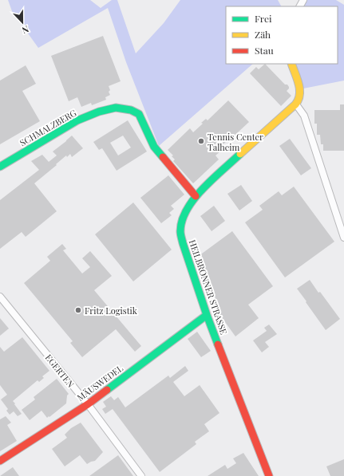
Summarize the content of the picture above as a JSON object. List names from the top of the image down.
{
  "streets": {
    "street": [
      "SCHMALZBERG",
      "HEILBRONNER STRASSE",
      "EGERTEN",
      "MÄUSWEDEL"
    ]
  },
  "crossings": [
    ["SCHMALZBERG", "HEILBRONNER STRASSE"],
    ["HEILBRONNER STRASSE", "MÄUSWEDEL"],
    ["EGERTEN", "MÄUSWEDEL"]
  ],
  "places": ["Tennis Center Talheim", "Fritz Logistik"],
  "legend": ["Frei", "Zäh", "Stau"],
  "north": "bottom"
}
